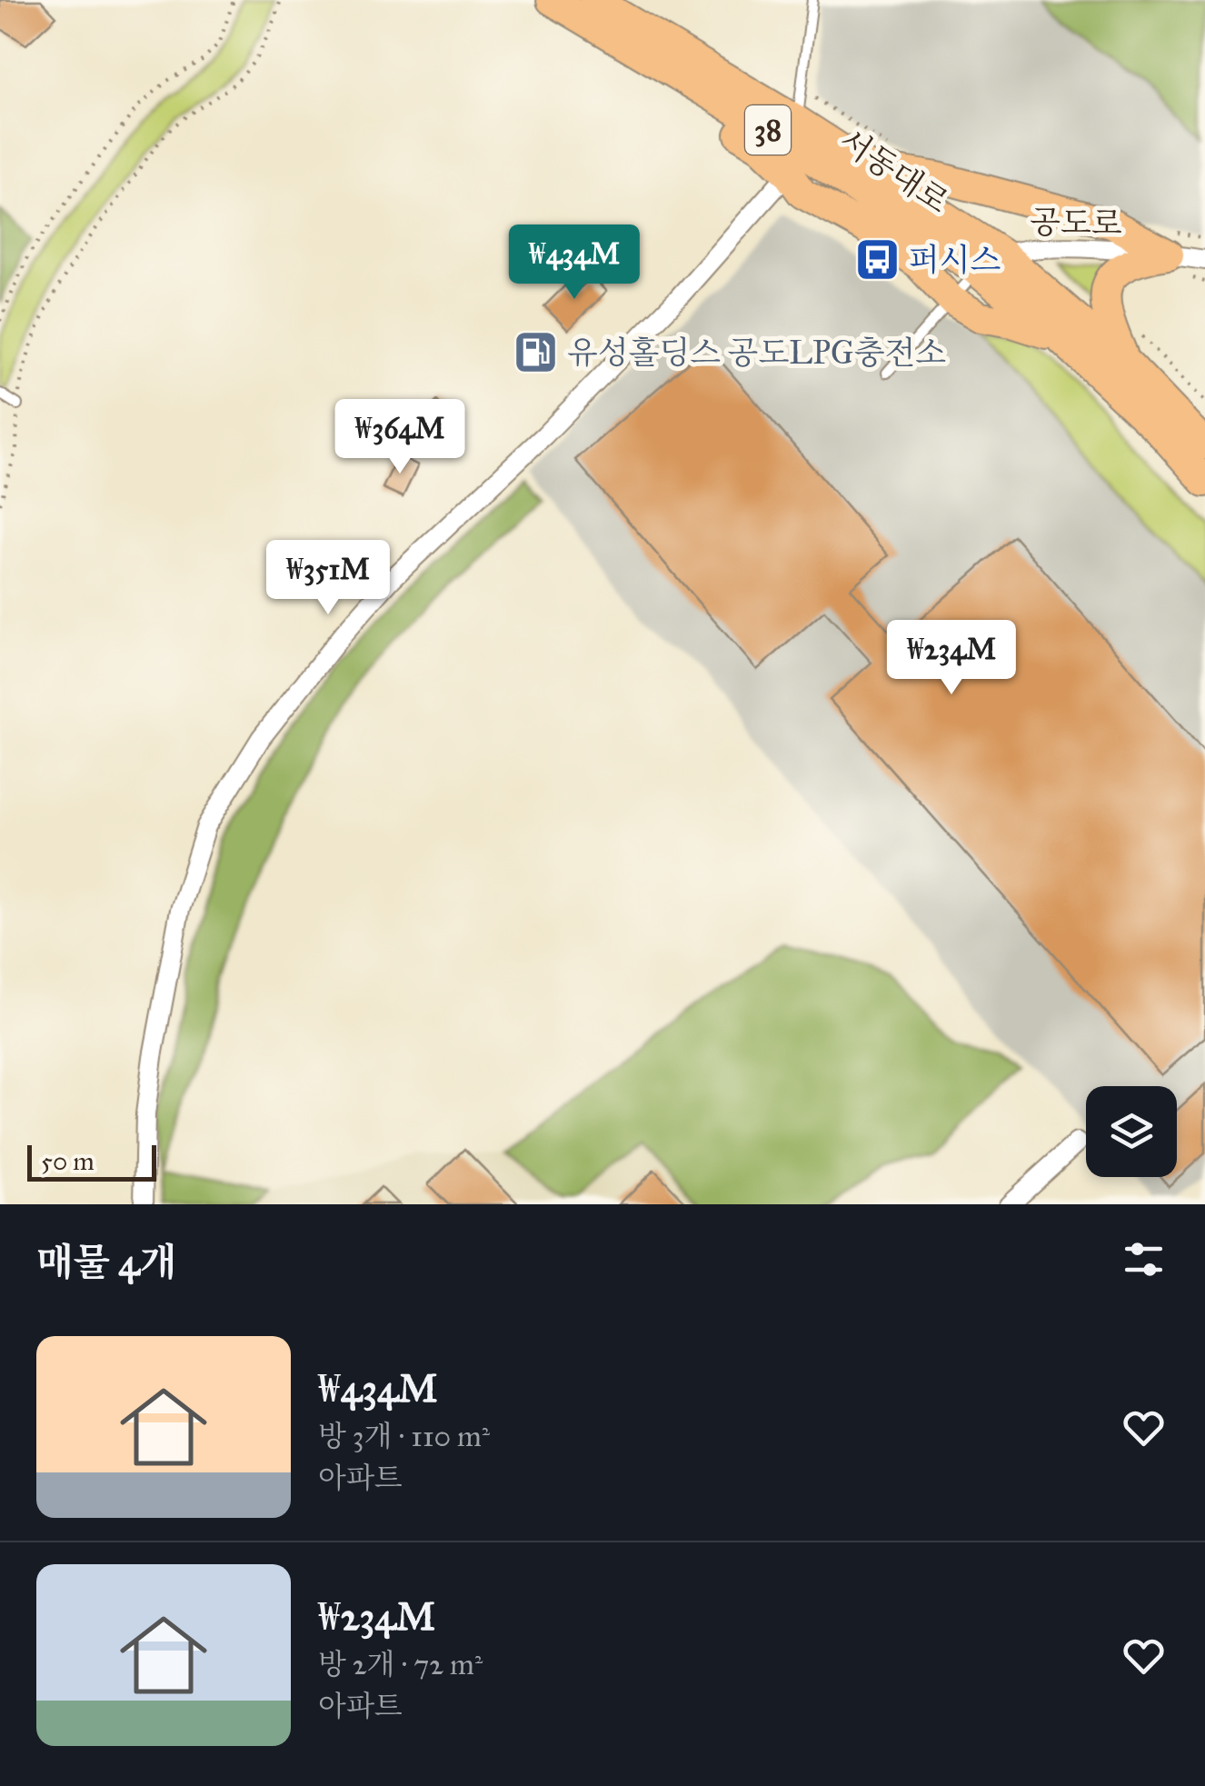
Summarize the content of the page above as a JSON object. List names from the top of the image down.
{
  "streets": {
    "main road": ["38", "서동대로"],
    "street": ["공도로"]
  },
  "crossings": [
    ["서동대로", "공도로"]
  ],
  "places": {
    "bus stop": ["퍼시스"],
    "fuel station": ["유성홀딩스 공도LPG충전소"]
  },
  "scale_bar": "50 m",
  "page": {
    "price": [
      "₩434M",
      "₩364M",
      "₩351M",
      "₩234M"
    ],
    "scale": "50 m",
    "heading": "매물 4개",
    "list": [
      {
        "name": "₩434M",
        "note": "방 3개 · 110 m² · 아파트"
      },
      {
        "name": "₩234M",
        "note": "방 2개 · 72 m² · 아파트"
      }
    ]
  }
}
